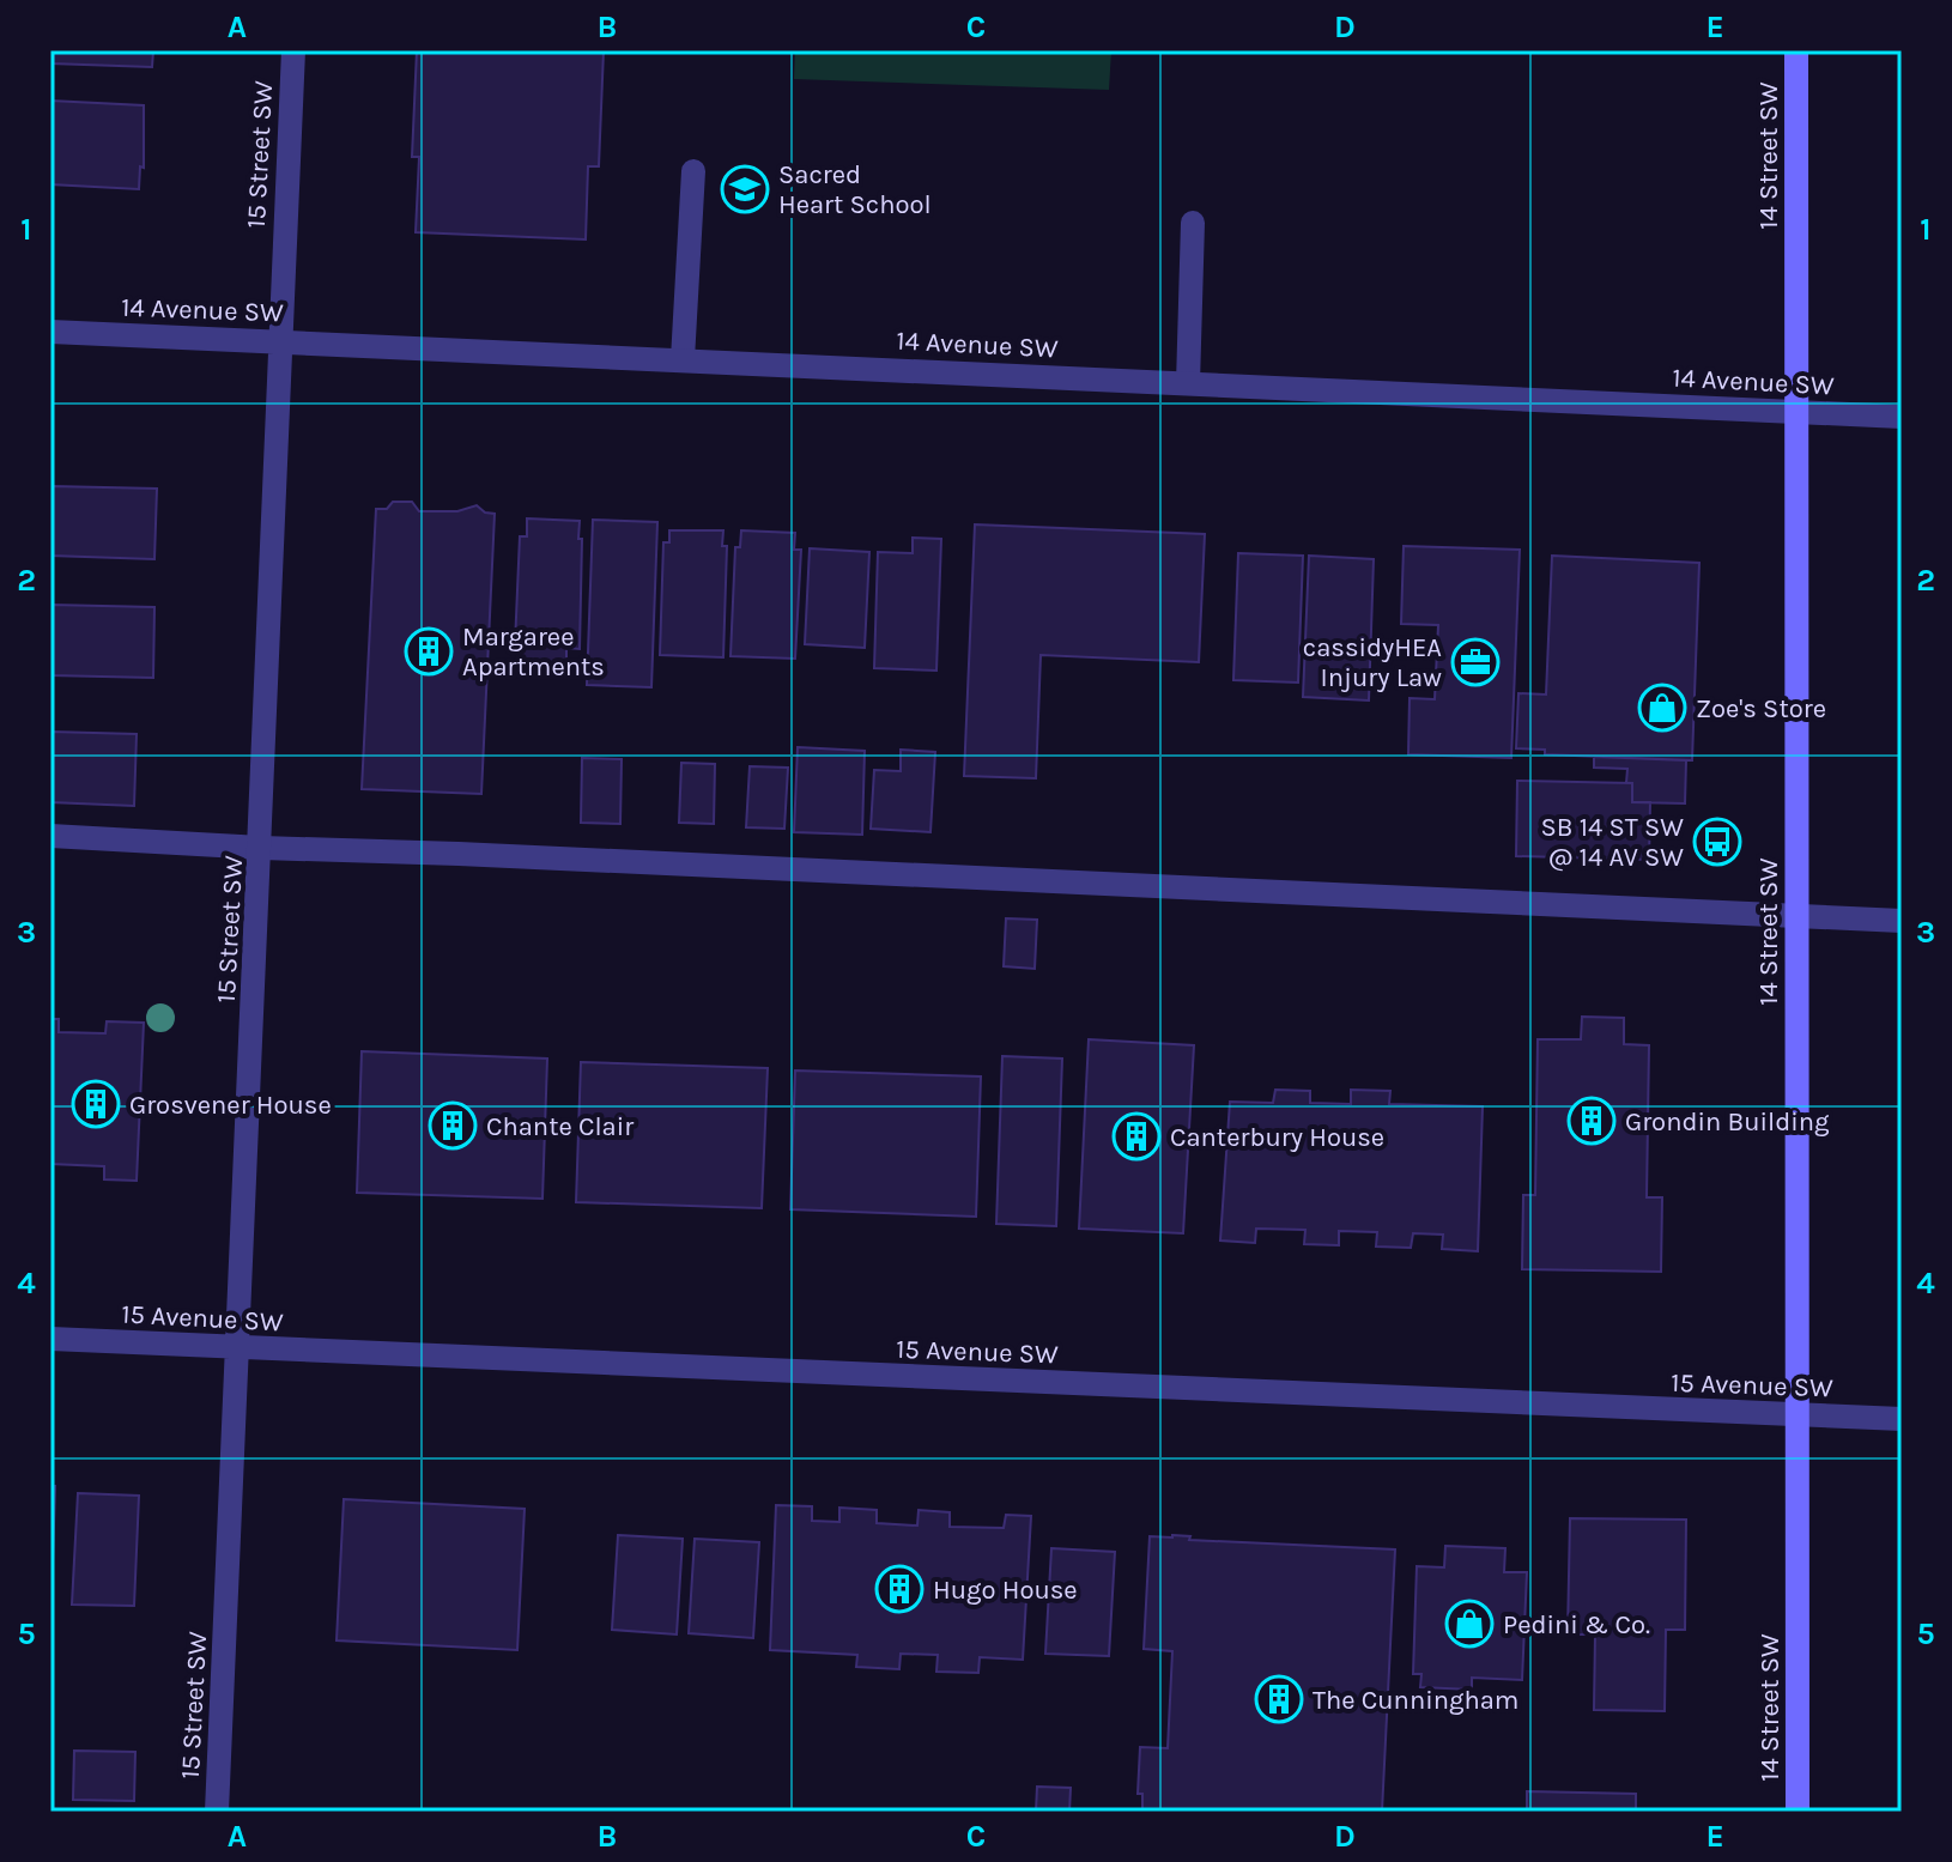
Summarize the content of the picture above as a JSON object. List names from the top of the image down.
{
  "streets": {
    "main road": ["14 Street SW"],
    "street": ["15 Street SW", "14 Avenue SW", "15 Avenue SW"]
  },
  "crossings": [
    ["15 Street SW", "14 Avenue SW"],
    ["15 Street SW", "15 Avenue SW"],
    ["14 Street SW", "14 Avenue SW"],
    ["14 Street SW", "15 Avenue SW"]
  ],
  "places": {
    "school or university": ["Sacred Heart School"],
    "building": [
      "Margaree Apartments",
      "Grosvener House",
      "Grondin Building",
      "Chante Clair",
      "Canterbury House",
      "Hugo House",
      "The Cunningham"
    ],
    "office": ["cassidyHEA Injury Law"],
    "shop": ["Zoe's Store", "Pedini & Co."],
    "bus stop": ["SB 14 ST SW @ 14 AV SW"]
  },
  "grid": {
    "columns": [
      "A",
      "B",
      "C",
      "D",
      "E"
    ],
    "rows": [
      "1",
      "2",
      "3",
      "4",
      "5"
    ]
  }
}
